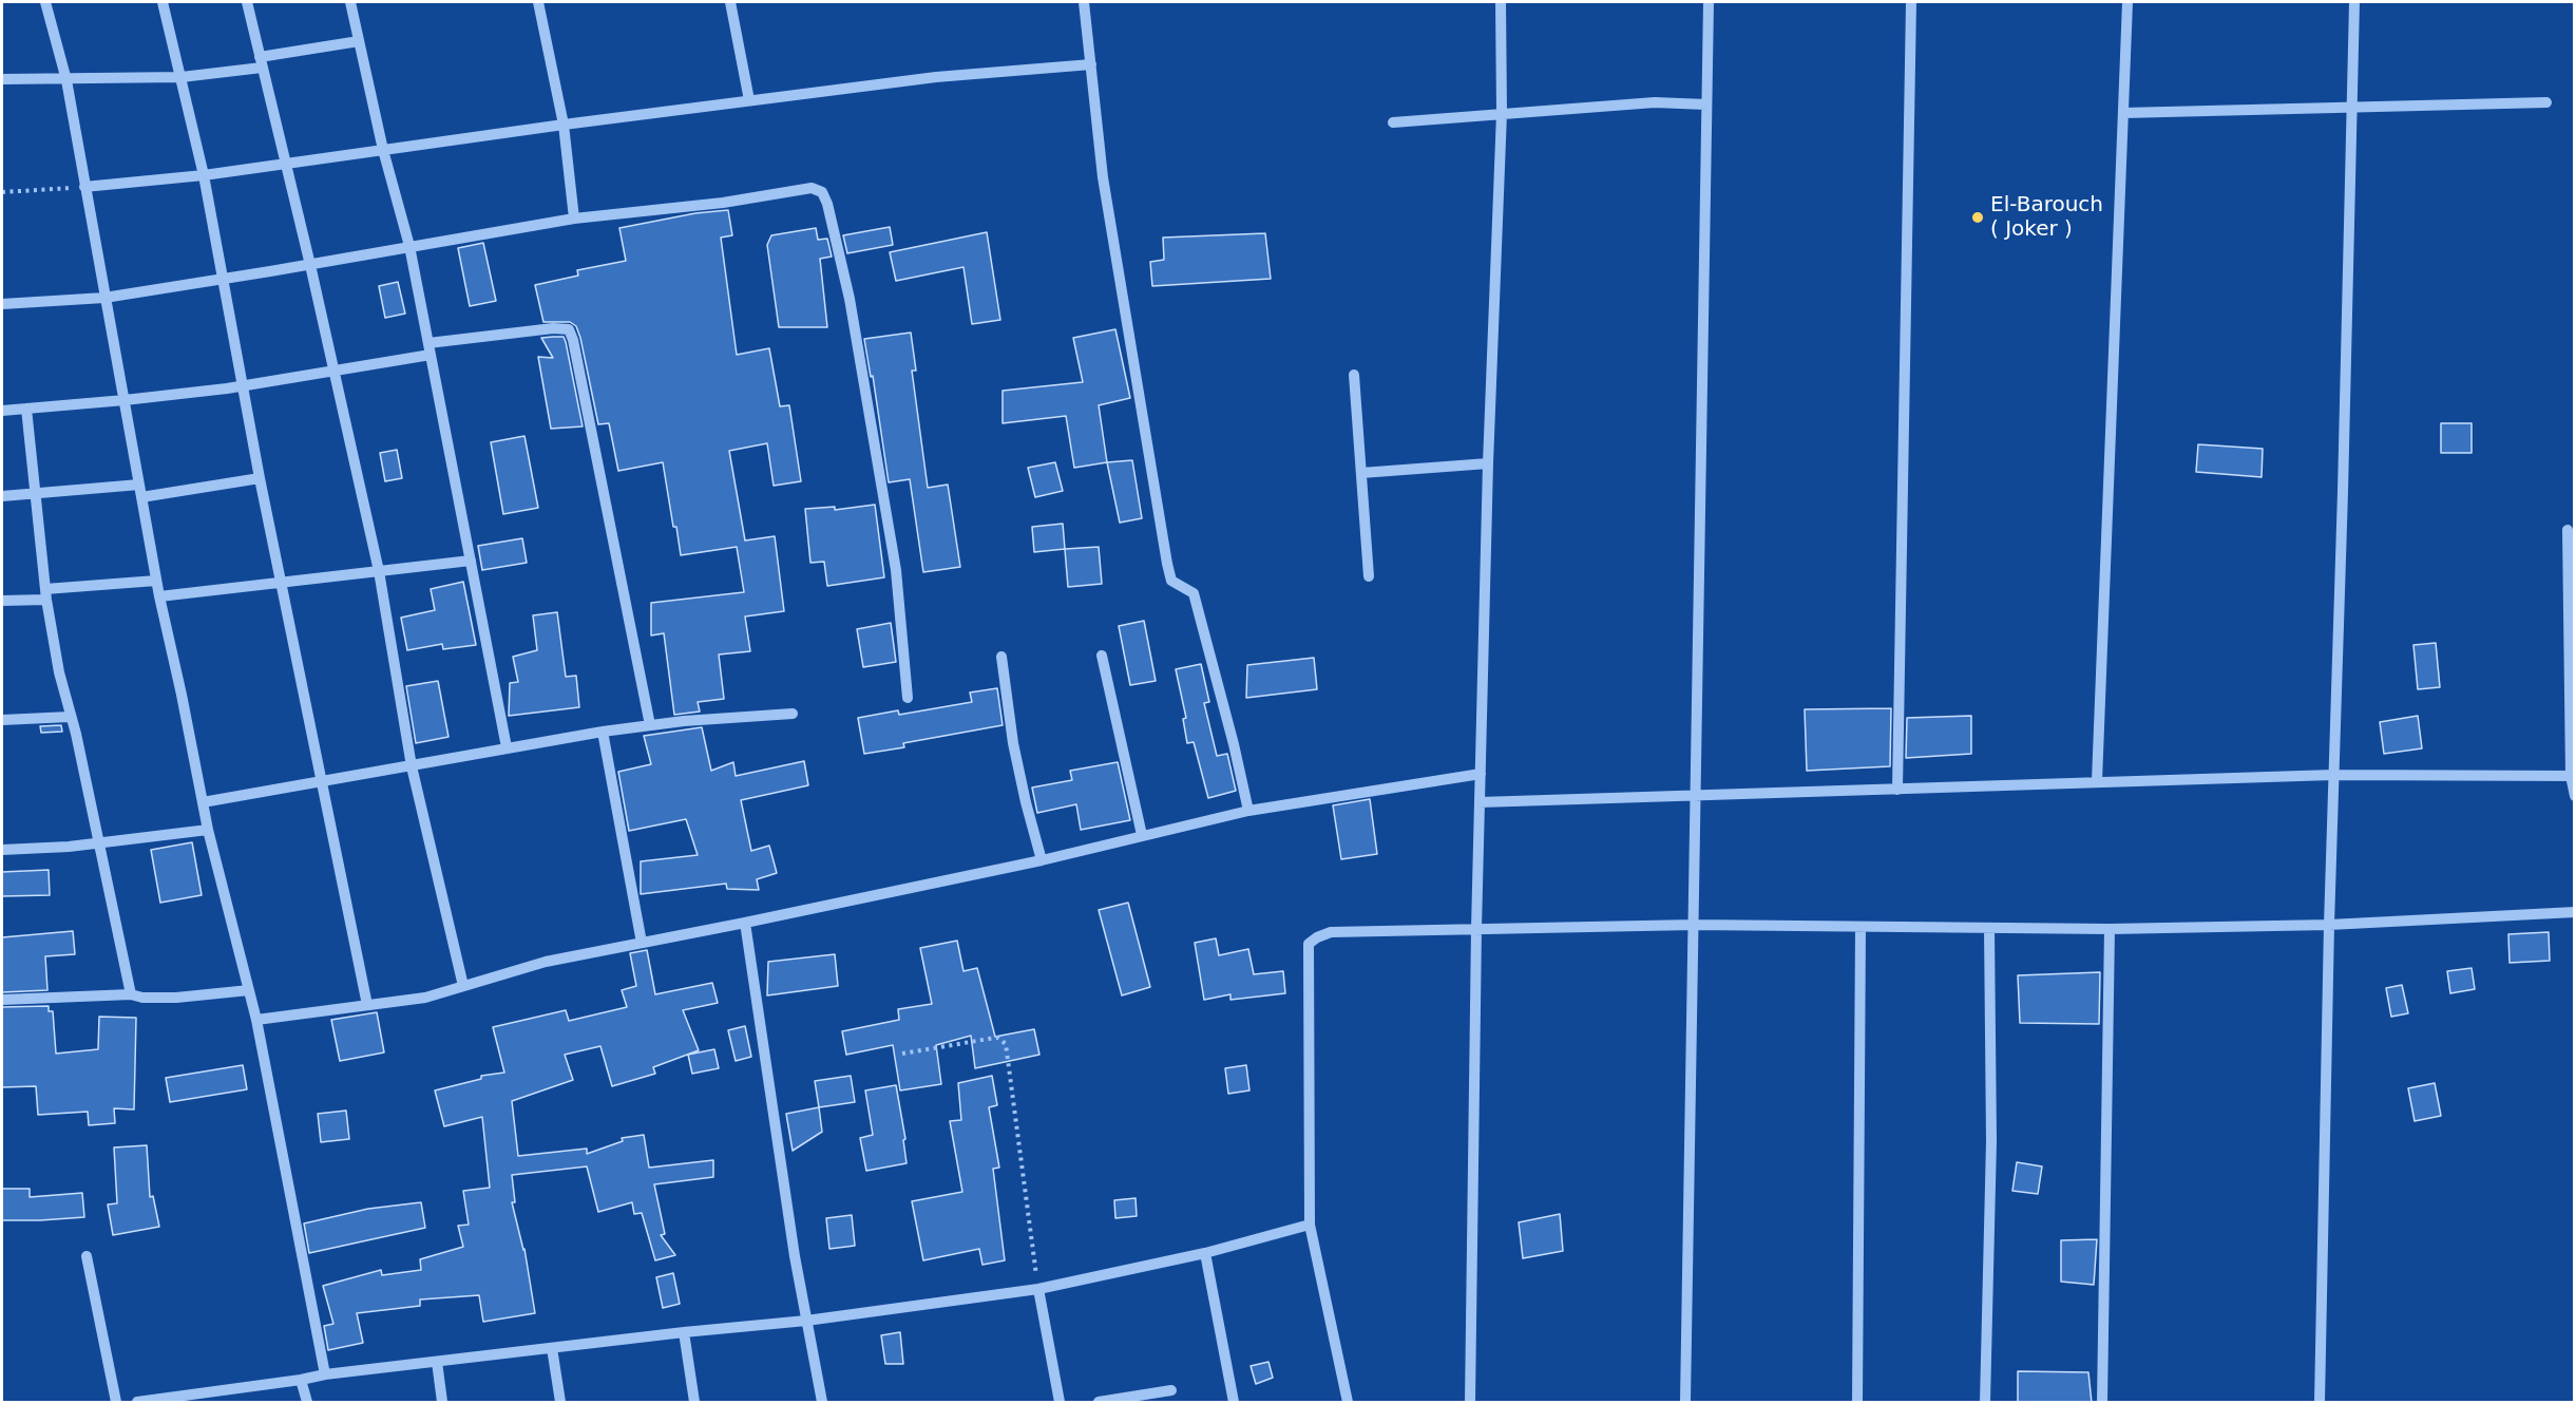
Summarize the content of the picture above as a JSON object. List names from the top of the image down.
{
  "places": ["El-Barouch ( Joker )"]
}
